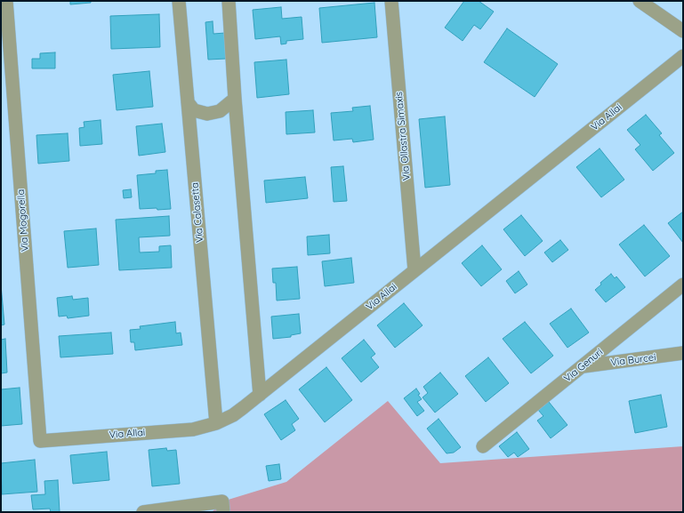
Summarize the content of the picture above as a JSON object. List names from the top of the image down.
{
  "streets": {
    "street": [
      "Via Allai",
      "Via Ollastra Simaxis",
      "Via Calasetta",
      "Via Mogorella",
      "Via Burcei",
      "Via Genuri"
    ]
  },
  "crossings": [
    ["Via Allai", "Via Ollastra Simaxis"],
    ["Via Allai", "Via Calasetta"],
    ["Via Allai", "Via Mogorella"],
    ["Via Burcei", "Via Genuri"]
  ]
}
